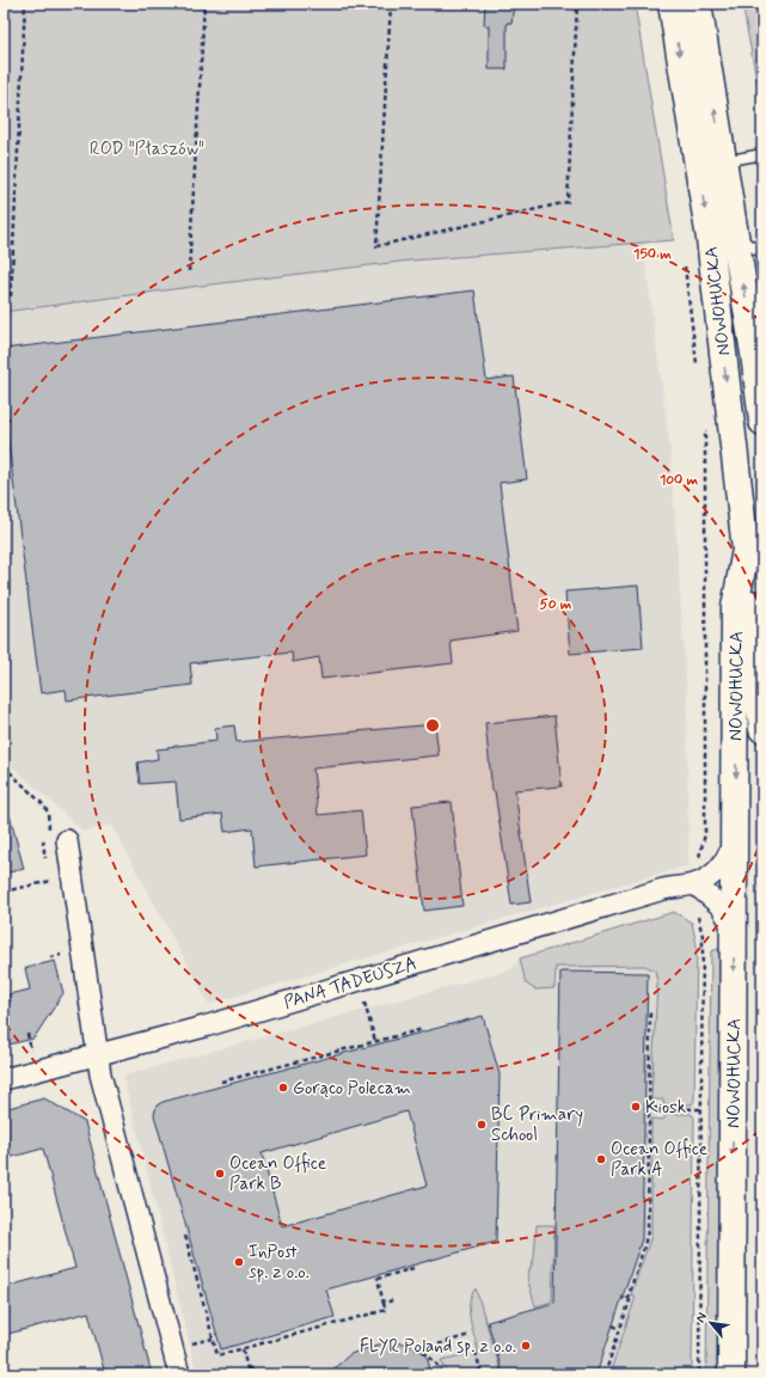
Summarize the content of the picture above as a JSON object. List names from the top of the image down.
{
  "streets": {
    "main road": ["NOWOHUCKA"],
    "street": ["PANA TADEUSZA"]
  },
  "crossings": [
    ["NOWOHUCKA", "PANA TADEUSZA"]
  ],
  "parks": ["ROD \"Płaszów\""],
  "places": [
    "Gorąco Polecam",
    "Kiosk",
    "BC Primary School",
    "Ocean Office Park A",
    "Ocean Office Park B",
    "InPost sp. z o.o.",
    "FLYR Poland sp. z o.o."
  ],
  "north": "top left",
  "rings": ["150 m", "100 m", "50 m"]
}
